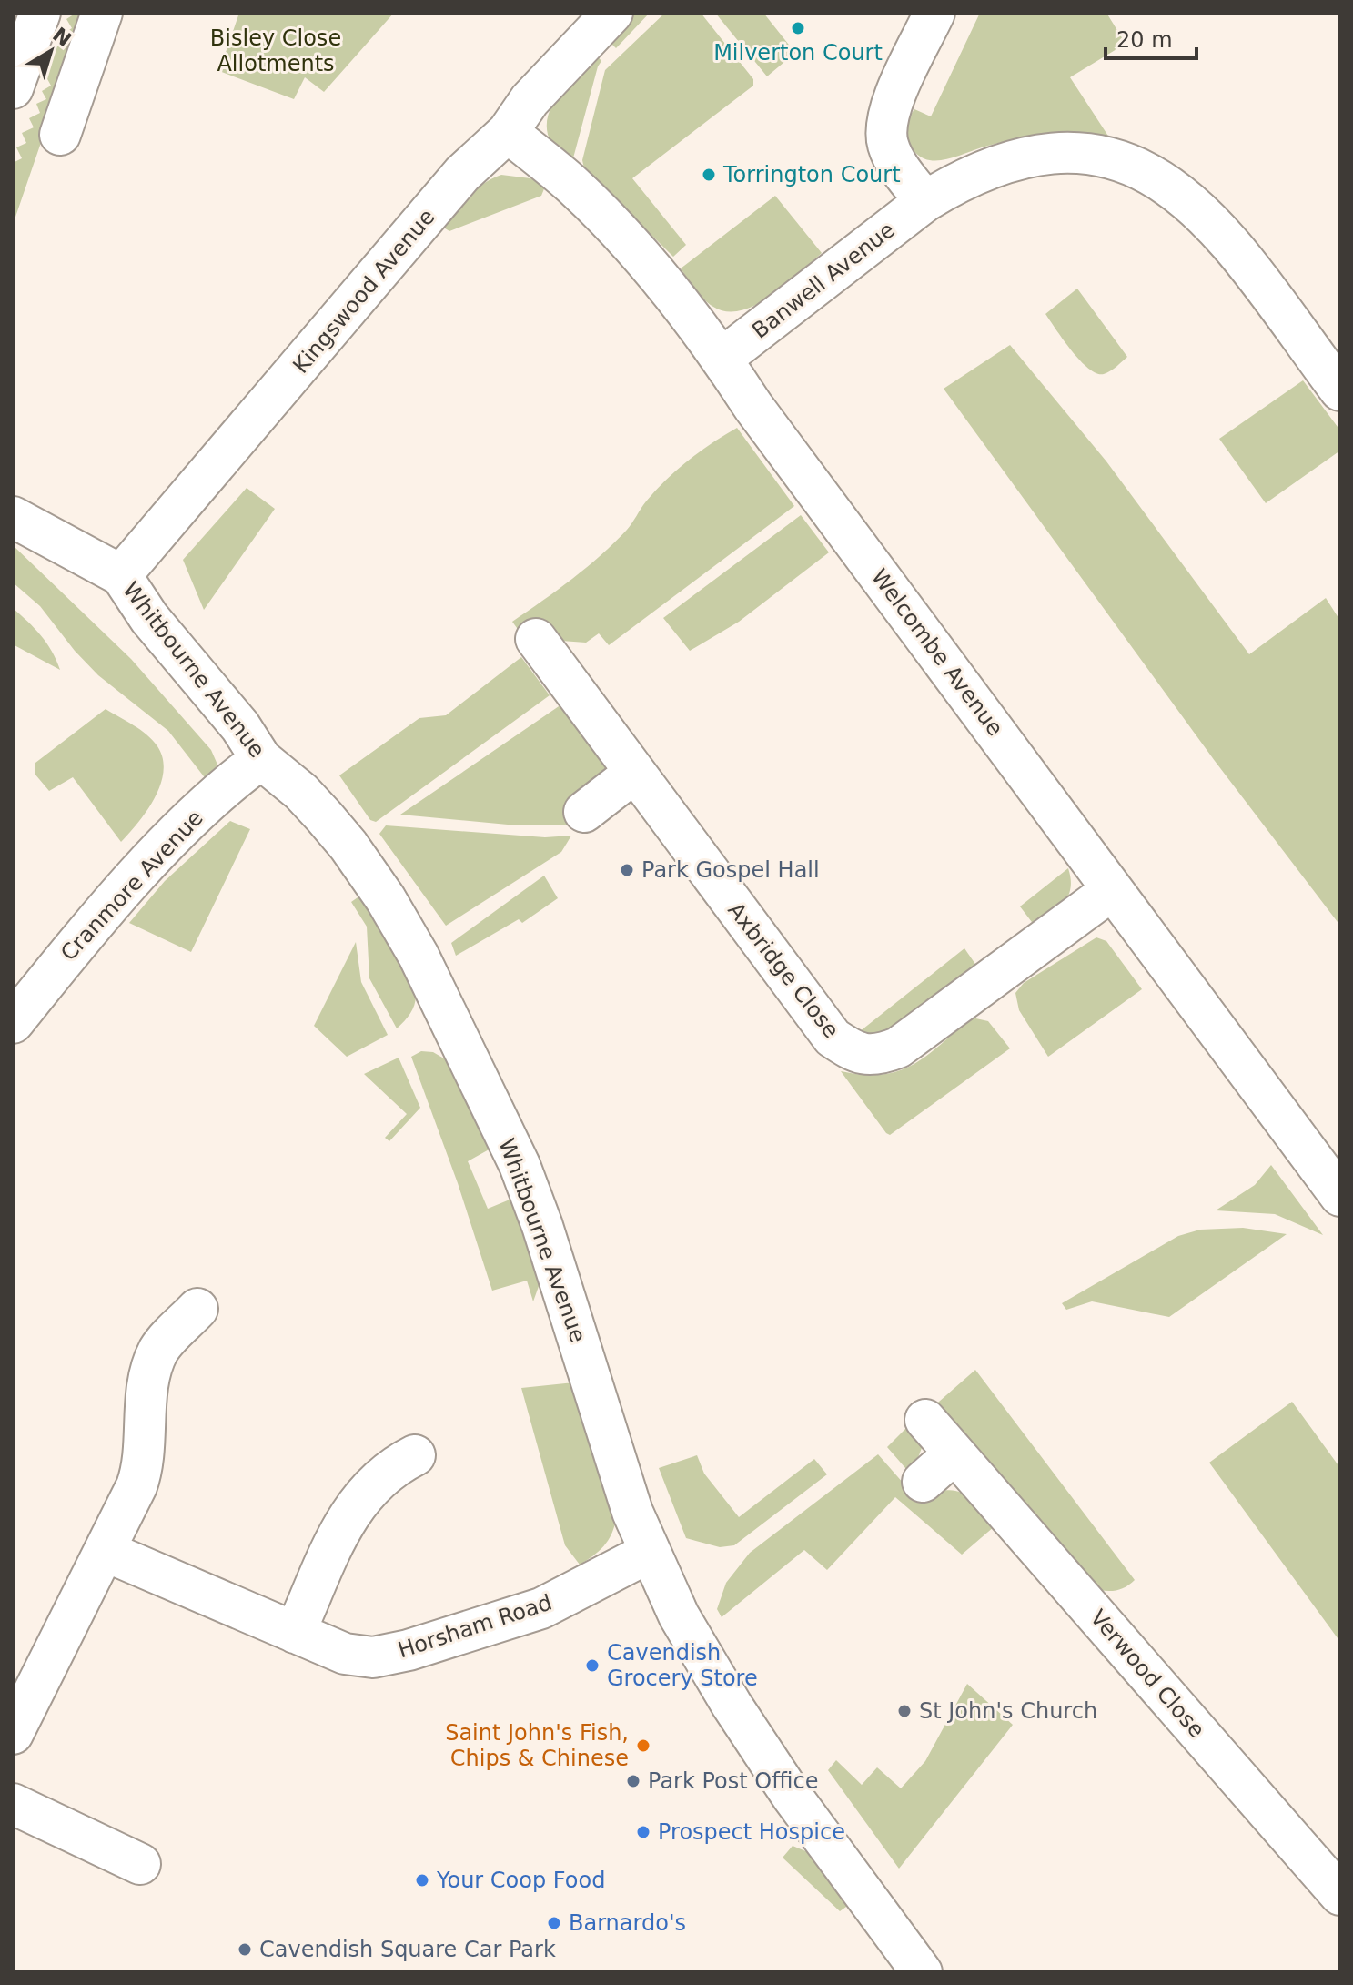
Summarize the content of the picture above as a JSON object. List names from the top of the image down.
{
  "streets": {
    "street": [
      "Banwell Avenue",
      "Kingswood Avenue",
      "Welcombe Avenue",
      "Whitbourne Avenue",
      "Cranmore Avenue",
      "Axbridge Close",
      "Horsham Road",
      "Verwood Close"
    ]
  },
  "crossings": [
    ["Banwell Avenue", "Welcombe Avenue"],
    ["Kingswood Avenue", "Welcombe Avenue"],
    ["Kingswood Avenue", "Whitbourne Avenue"],
    ["Welcombe Avenue", "Axbridge Close"],
    ["Whitbourne Avenue", "Cranmore Avenue"],
    ["Whitbourne Avenue", "Horsham Road"]
  ],
  "parks": ["Bisley Close Allotments"],
  "places": [
    "Milverton Court",
    "Torrington Court",
    "Park Gospel Hall",
    "Cavendish Grocery Store",
    "St John's Church",
    "Saint John's Fish, Chips & Chinese",
    "Park Post Office",
    "Prospect Hospice",
    "Your Coop Food",
    "Barnardo's",
    "Cavendish Square Car Park"
  ],
  "scale_bar": "20 m",
  "north": "top right"
}
